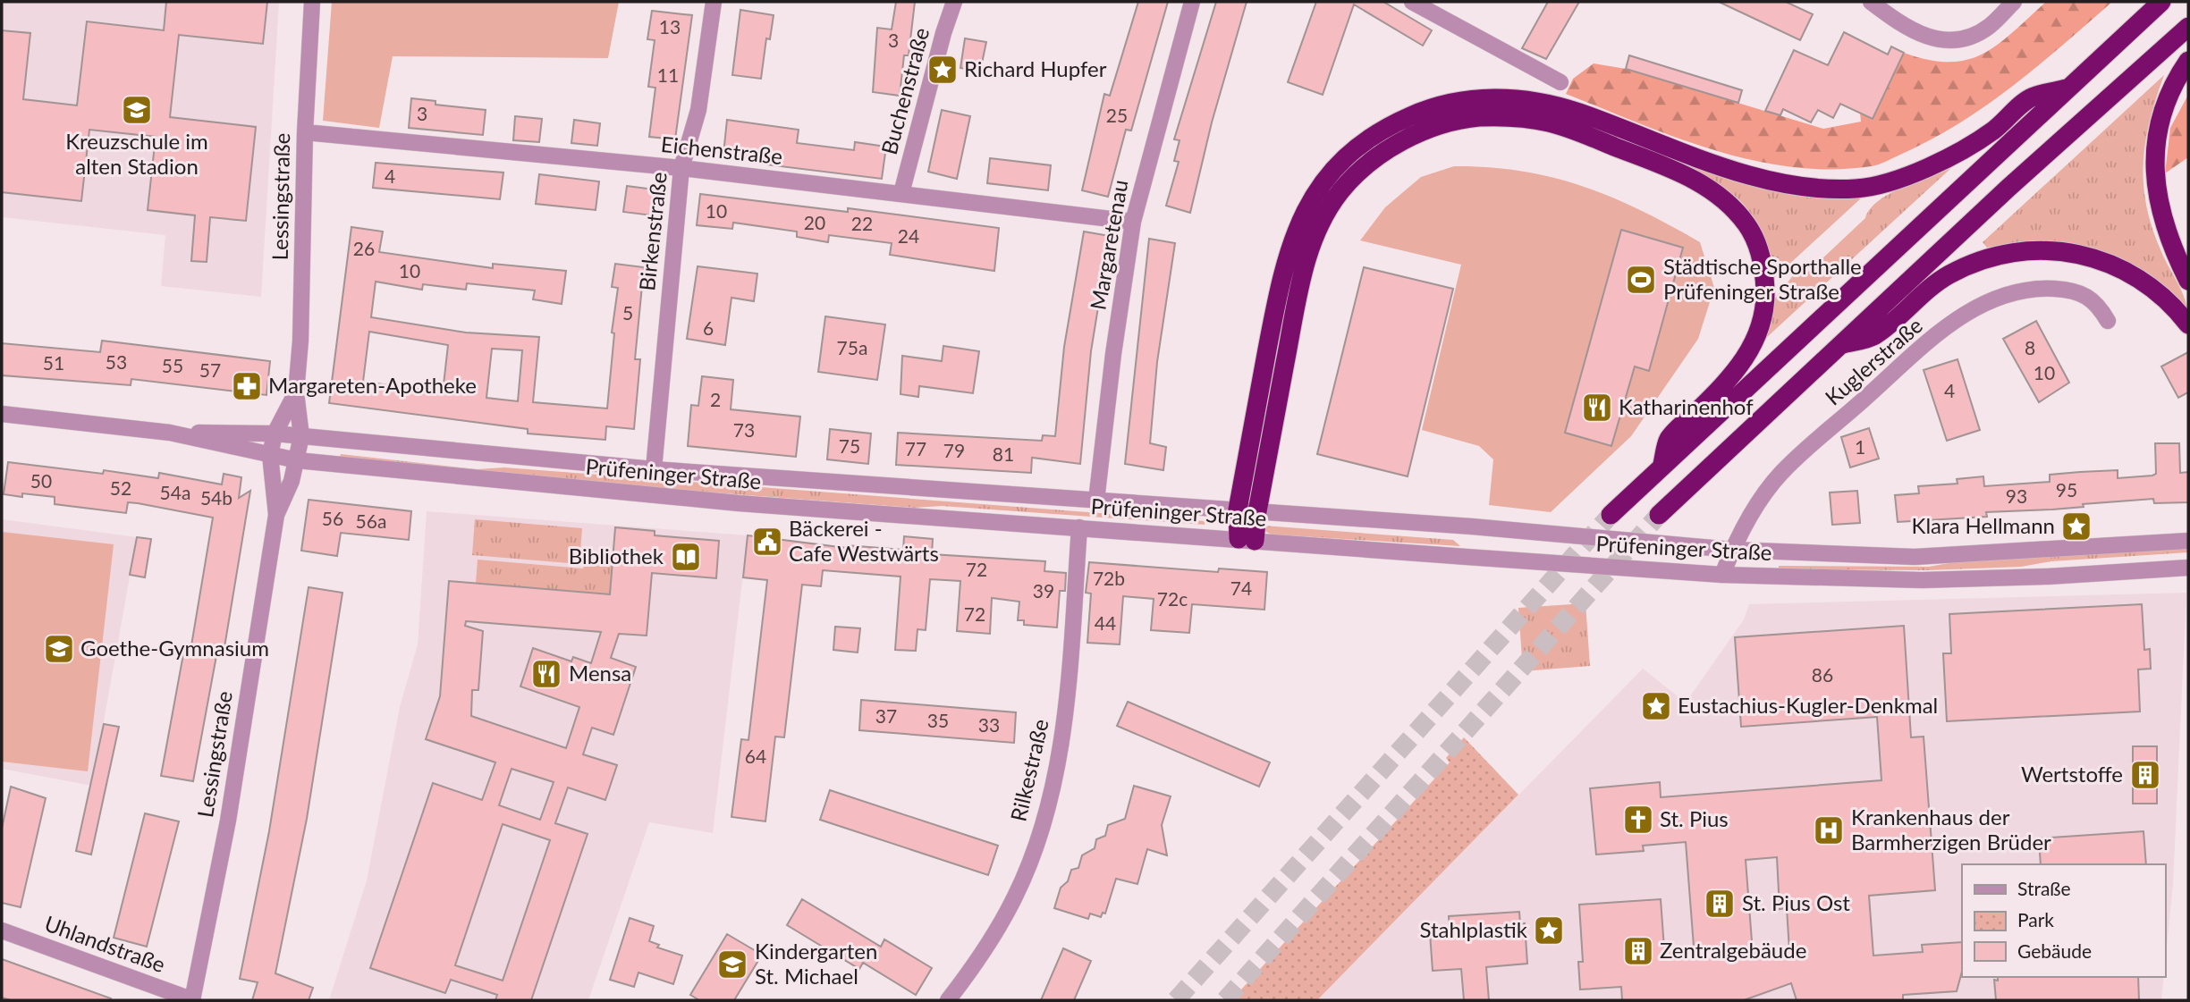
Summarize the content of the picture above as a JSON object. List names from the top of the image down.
{
  "streets": {
    "street": [
      "Buchenstraße",
      "Eichenstraße",
      "Lessingstraße",
      "Birkenstraße",
      "Margaretenau",
      "Kuglerstraße",
      "Prüfeninger Straße",
      "Rilkestraße",
      "Uhlandstraße"
    ]
  },
  "crossings": [
    ["Buchenstraße", "Eichenstraße"],
    ["Eichenstraße", "Lessingstraße"],
    ["Eichenstraße", "Birkenstraße"],
    ["Eichenstraße", "Margaretenau"],
    ["Lessingstraße", "Prüfeninger Straße"],
    ["Lessingstraße", "Uhlandstraße"],
    ["Birkenstraße", "Prüfeninger Straße"],
    ["Margaretenau", "Prüfeninger Straße"],
    ["Kuglerstraße", "Prüfeninger Straße"],
    ["Prüfeninger Straße", "Rilkestraße"]
  ],
  "places": {
    "place": [
      "Richard Hupfer",
      "Klara Hellmann",
      "Eustachius-Kugler-Denkmal",
      "Stahlplastik"
    ],
    "school or university": ["Kreuzschule im alten Stadion", "Goethe-Gymnasium", "Kindergarten St. Michael"],
    "sports": ["Städtische Sporthalle Prüfeninger Straße"],
    "pharmacy": ["Margareten-Apotheke"],
    "restaurant": ["Katharinenhof", "Mensa"],
    "public building": ["Bäckerei - Cafe Westwärts"],
    "library": ["Bibliothek"],
    "building": ["Wertstoffe", "St. Pius Ost", "Zentralgebäude"],
    "church": ["St. Pius"],
    "hospital": ["Krankenhaus der Barmherzigen Brüder"]
  },
  "house_numbers": [
    "13",
    "3",
    "11",
    "3",
    "25",
    "4",
    "10",
    "20",
    "22",
    "24",
    "26",
    "10",
    "5",
    "6",
    "75a",
    "8",
    "53",
    "51",
    "55",
    "57",
    "10",
    "4",
    "2",
    "73",
    "75",
    "1",
    "77",
    "79",
    "81",
    "50",
    "52",
    "95",
    "54a",
    "93",
    "54b",
    "56",
    "56a",
    "72",
    "72b",
    "74",
    "39",
    "72c",
    "72",
    "44",
    "86",
    "37",
    "35",
    "33",
    "64"
  ],
  "legend": ["Straße", "Park", "Gebäude"]
}
